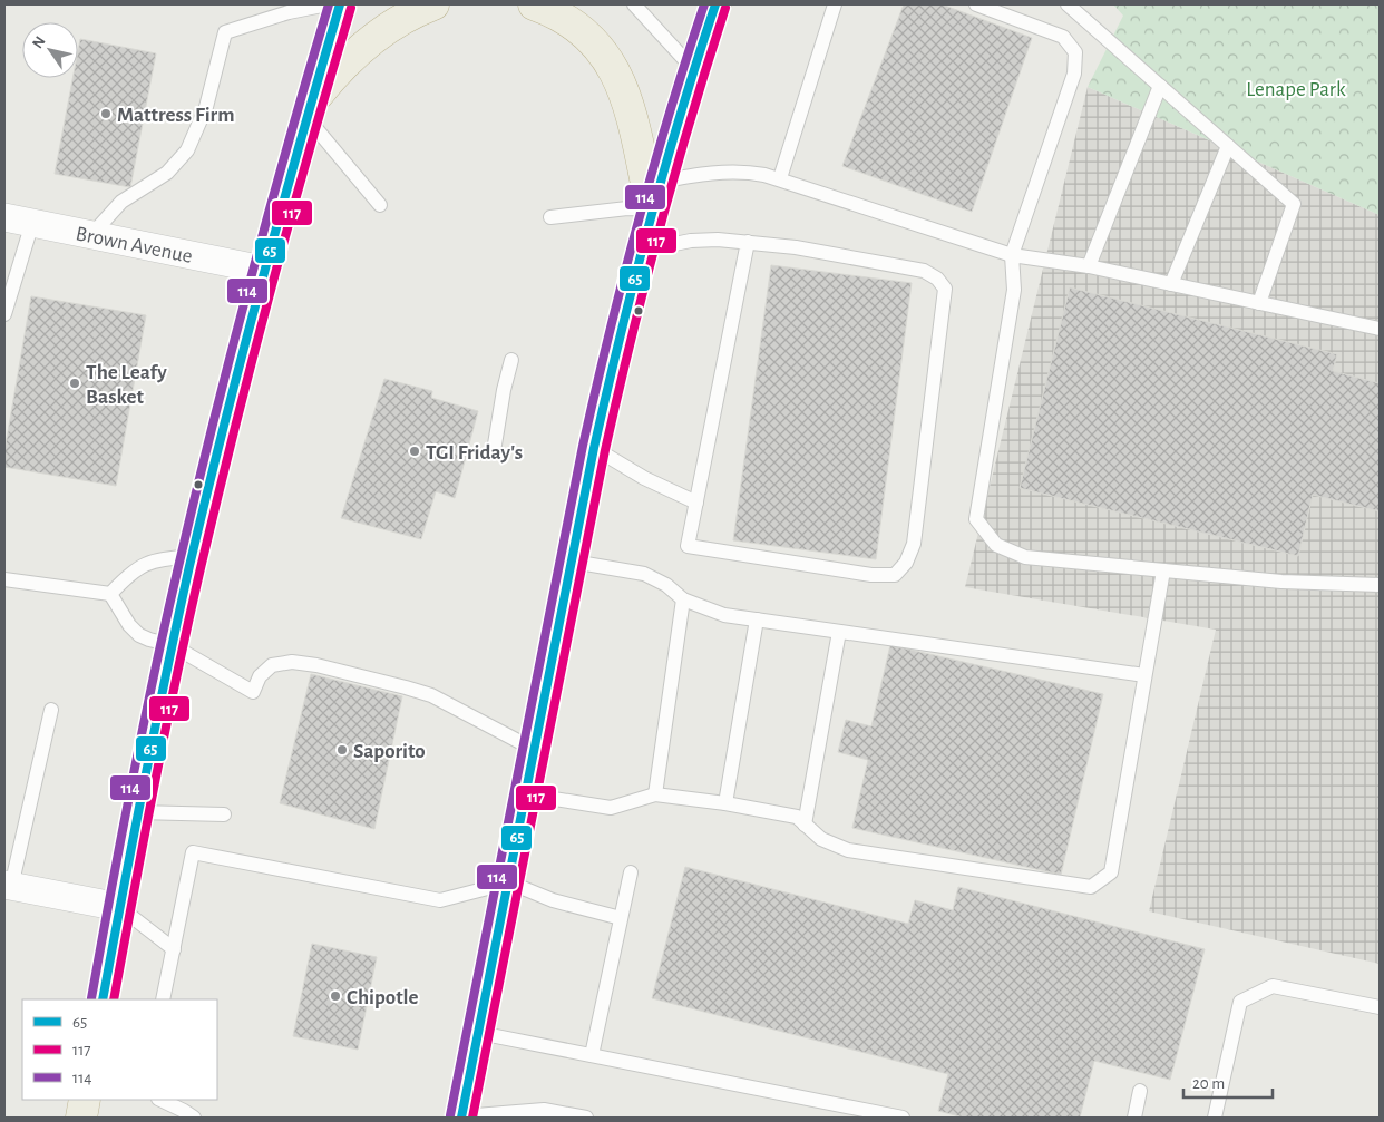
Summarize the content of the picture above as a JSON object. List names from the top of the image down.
{
  "streets": {
    "street": ["Brown Avenue"]
  },
  "parks": ["Lenape Park"],
  "places": [
    "Mattress Firm",
    "The Leafy Basket",
    "TGI Friday's",
    "Saporito",
    "Chipotle"
  ],
  "lines": ["transit line 65", "transit line 114", "transit line 117"],
  "legend": ["65", "117", "114"],
  "scale_bar": "20 m",
  "north": "top left"
}
